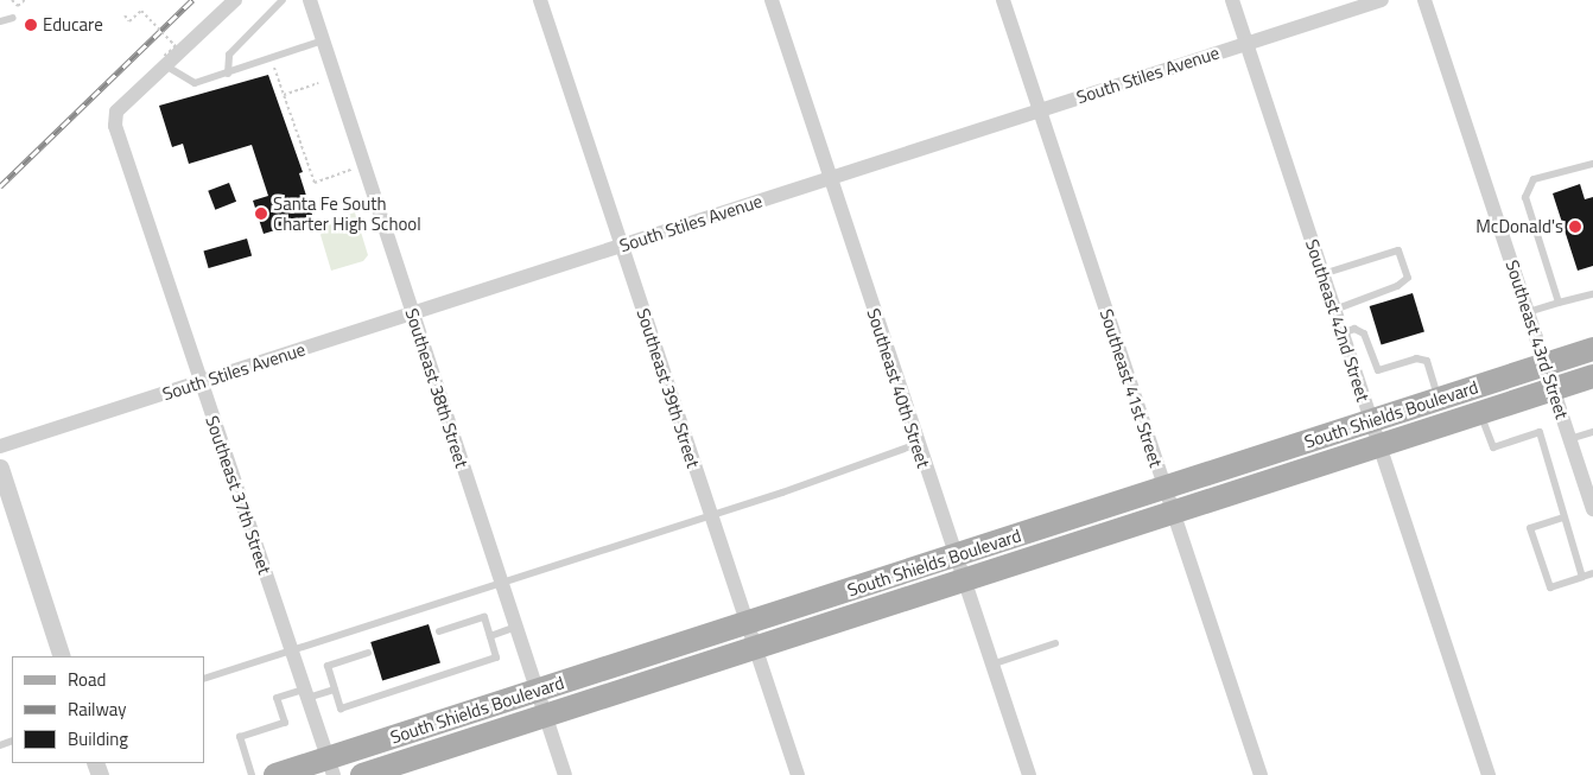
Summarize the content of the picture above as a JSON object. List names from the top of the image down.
{
  "streets": {
    "main road": ["South Shields Boulevard"],
    "street": [
      "South Stiles Avenue",
      "Southeast 42nd Street",
      "Southeast 43rd Street",
      "Southeast 38th Street",
      "Southeast 39th Street",
      "Southeast 40th Street",
      "Southeast 41st Street",
      "Southeast 37th Street"
    ]
  },
  "crossings": [
    ["South Stiles Avenue", "Southeast 42nd Street"],
    ["South Stiles Avenue", "Southeast 38th Street"],
    ["South Stiles Avenue", "Southeast 39th Street"],
    ["South Stiles Avenue", "Southeast 40th Street"],
    ["South Stiles Avenue", "Southeast 41st Street"],
    ["South Stiles Avenue", "Southeast 37th Street"],
    ["Southeast 42nd Street", "South Shields Boulevard"],
    ["Southeast 43rd Street", "South Shields Boulevard"],
    ["Southeast 38th Street", "South Shields Boulevard"],
    ["Southeast 39th Street", "South Shields Boulevard"],
    ["Southeast 40th Street", "South Shields Boulevard"],
    ["Southeast 41st Street", "South Shields Boulevard"],
    ["South Shields Boulevard", "Southeast 37th Street"]
  ],
  "places": ["Educare", "Santa Fe South Charter High School", "McDonald's"],
  "legend": ["Road", "Railway", "Building"]
}
